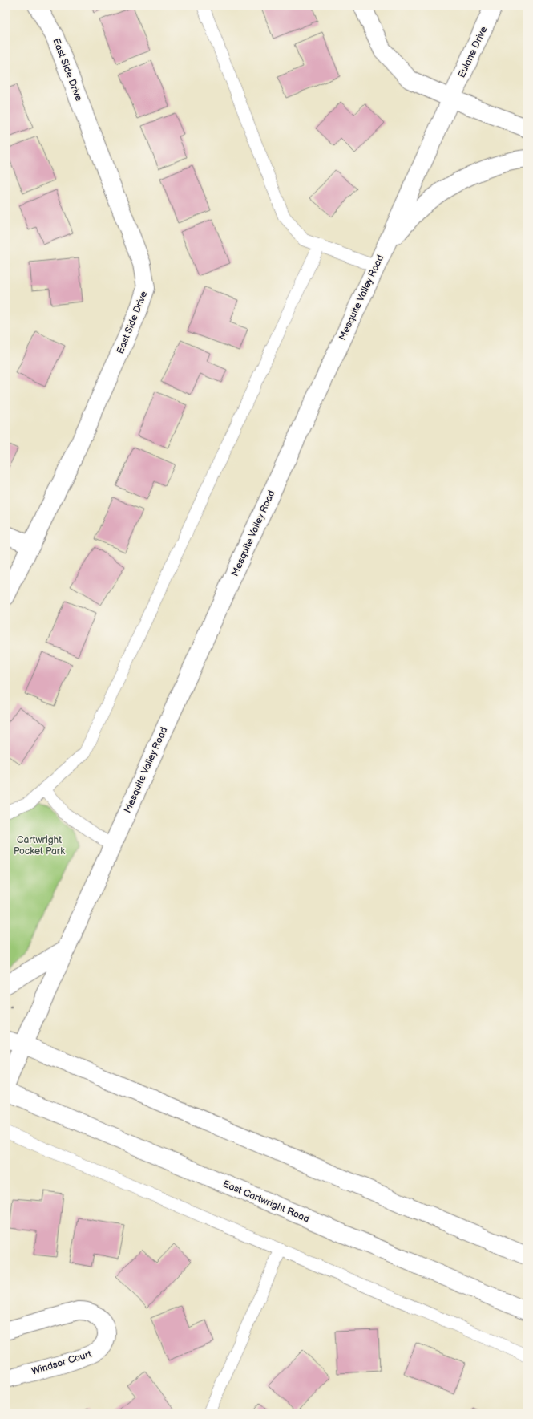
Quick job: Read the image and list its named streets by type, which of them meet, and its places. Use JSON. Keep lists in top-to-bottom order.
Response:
{
  "streets": {
    "street": [
      "Eulane Drive",
      "East Side Drive",
      "Mesquite Valley Road",
      "East Cartwright Road",
      "Windsor Court"
    ]
  },
  "crossings": [
    ["Eulane Drive", "Mesquite Valley Road"]
  ],
  "parks": ["Cartwright Pocket Park"]
}
